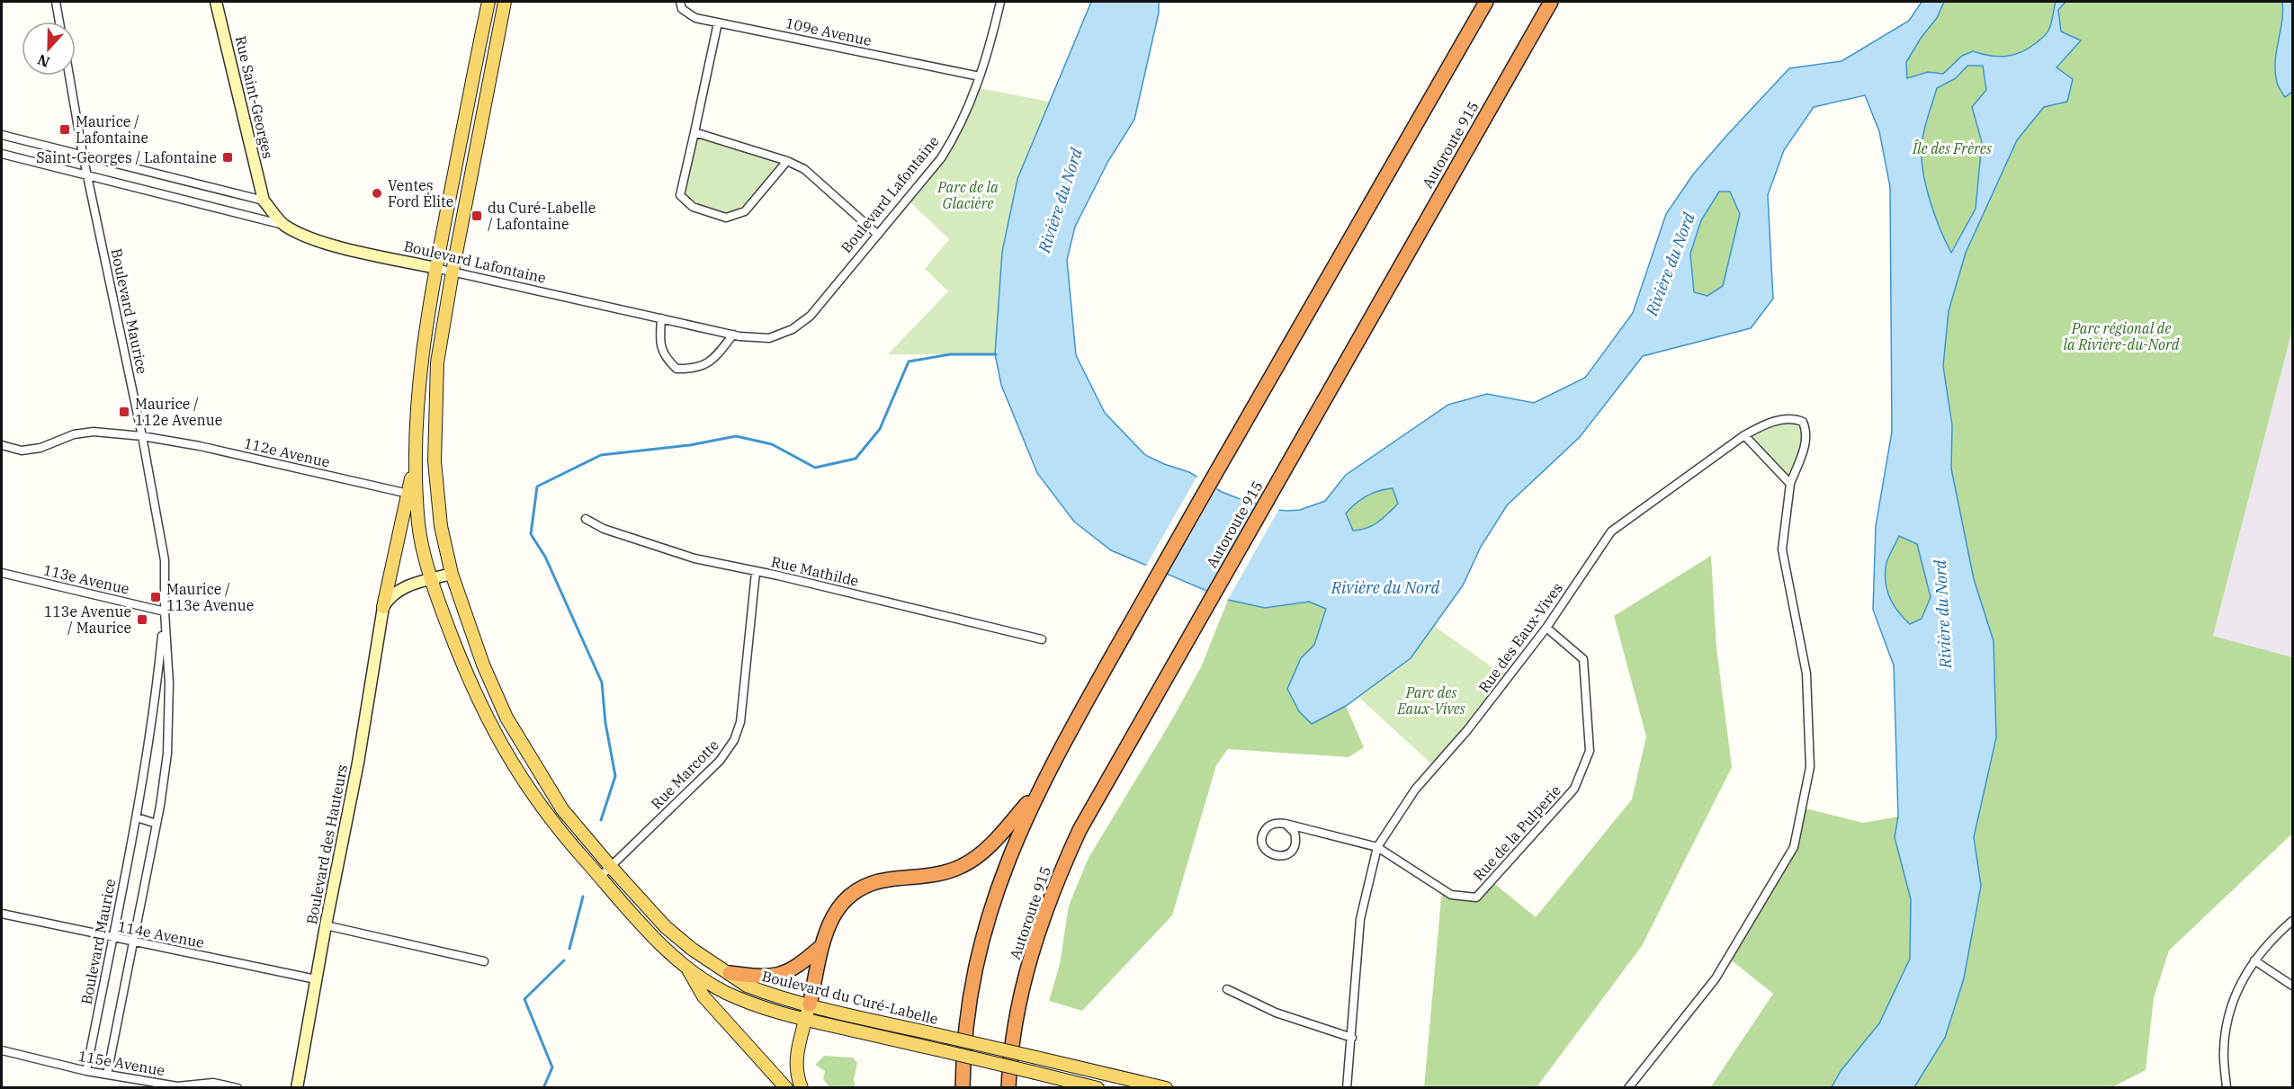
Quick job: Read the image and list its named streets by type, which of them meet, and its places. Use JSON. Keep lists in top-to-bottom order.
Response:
{
  "streets": {
    "highway": ["Autoroute 915"],
    "main road": [
      "Rue Saint-Georges",
      "Boulevard Lafontaine",
      "Boulevard des Hauteurs",
      "Boulevard du Curé-Labelle"
    ],
    "street": [
      "109e Avenue",
      "Boulevard Maurice",
      "112e Avenue",
      "Rue Mathilde",
      "113e Avenue",
      "Rue des Eaux-Vives",
      "Rue Marcotte",
      "Rue de la Pulperie",
      "114e Avenue",
      "115e Avenue"
    ]
  },
  "crossings": [
    ["109e Avenue", "Boulevard Lafontaine"],
    ["Rue Saint-Georges", "Boulevard Lafontaine"],
    ["Boulevard Lafontaine", "Boulevard Maurice"],
    ["Boulevard Lafontaine", "Boulevard du Curé-Labelle"],
    ["Boulevard Maurice", "112e Avenue"],
    ["Boulevard Maurice", "113e Avenue"],
    ["Boulevard Maurice", "114e Avenue"],
    ["Boulevard Maurice", "115e Avenue"],
    ["Rue Mathilde", "Rue Marcotte"],
    ["Rue des Eaux-Vives", "Rue de la Pulperie"],
    ["Rue Marcotte", "Boulevard du Curé-Labelle"],
    ["Boulevard des Hauteurs", "114e Avenue"]
  ],
  "water": ["Rivière du Nord"],
  "parks": [
    "Île des Frères",
    "Parc de la Glacière",
    "Parc régional de la Rivière-du-Nord",
    "Parc des Eaux-Vives"
  ],
  "places": {
    "transit": [
      "Maurice / Lafontaine",
      "Saint-Georges / Lafontaine",
      "du Curé-Labelle / Lafontaine",
      "Maurice / 112e Avenue",
      "Maurice / 113e Avenue",
      "113e Avenue / Maurice"
    ],
    "other": ["Ventes Ford Élite"]
  },
  "north": "bottom"
}
